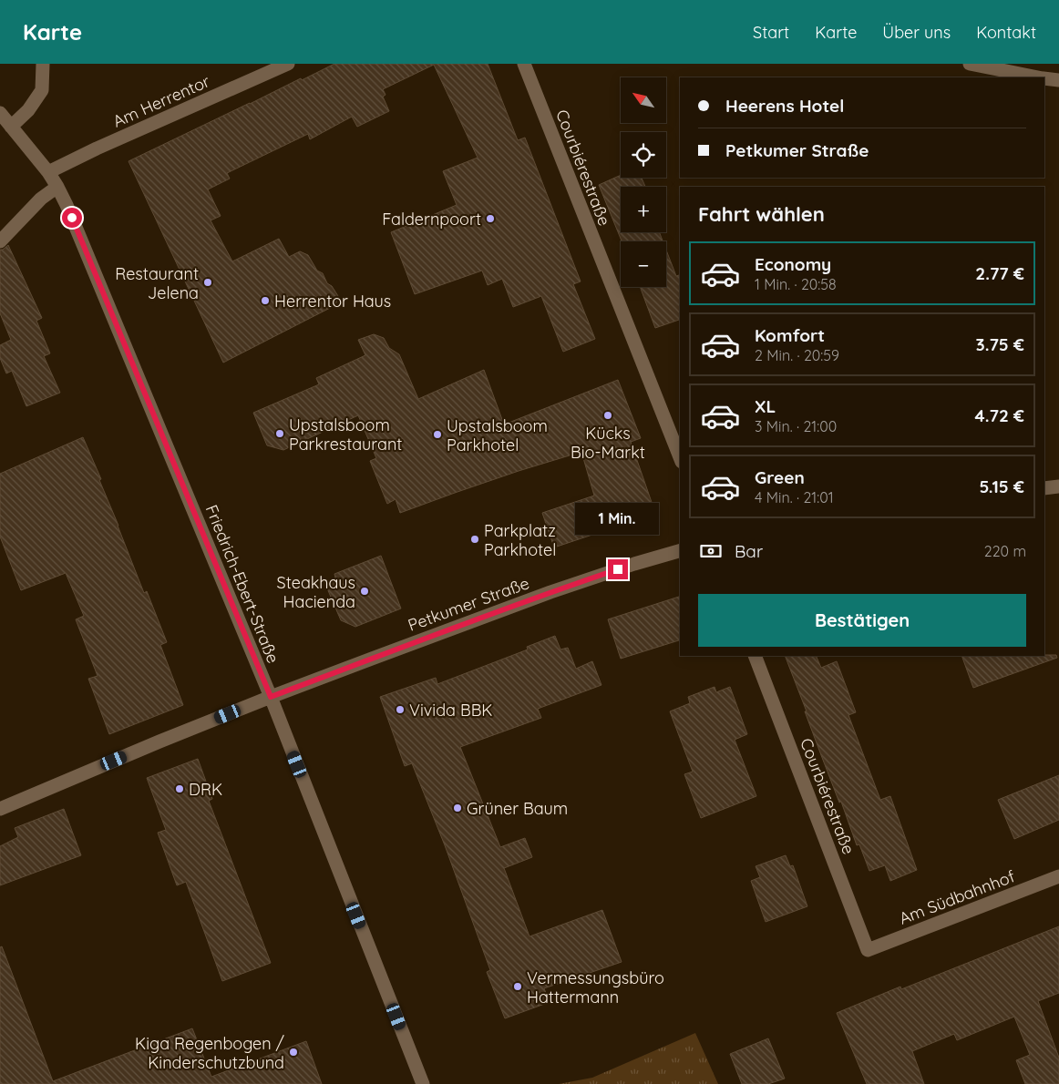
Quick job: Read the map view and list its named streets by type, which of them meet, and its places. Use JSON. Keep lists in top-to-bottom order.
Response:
{
  "streets": {
    "street": [
      "Am Herrentor",
      "Courbiérestraße",
      "Friedrich-Ebert-Straße",
      "Petkumer Straße",
      "Am Südbahnhof"
    ]
  },
  "crossings": [
    ["Am Herrentor", "Friedrich-Ebert-Straße"],
    ["Courbiérestraße", "Am Südbahnhof"],
    ["Friedrich-Ebert-Straße", "Petkumer Straße"]
  ],
  "places": [
    "Faldernpoort",
    "Restaurant Jelena",
    "Herrentor Haus",
    "Kücks Bio-Markt",
    "Upstalsboom Parkrestaurant",
    "Upstalsboom Parkhotel",
    "Parkplatz Parkhotel",
    "Steakhaus Hacienda",
    "Vivida BBK",
    "DRK",
    "Grüner Baum",
    "Vermessungsbüro Hattermann",
    "Kiga Regenbogen / Kinderschutzbund"
  ],
  "north": "top left",
  "page": {
    "header": "Karte",
    "nav": [
      "Start",
      "Karte",
      "Über uns",
      "Kontakt"
    ],
    "map_buttons": ["+", "−"],
    "banner": ["Heerens Hotel", "Petkumer Straße"],
    "heading": "Fahrt wählen",
    "list": [
      {
        "name": "Economy",
        "note": "1 Min. · 20:58",
        "value": "2.77 €"
      },
      {
        "name": "Komfort",
        "note": "2 Min. · 20:59",
        "value": "3.75 €"
      },
      {
        "name": "XL",
        "note": "3 Min. · 21:00",
        "value": "4.72 €"
      },
      {
        "name": "Green",
        "note": "4 Min. · 21:01",
        "value": "5.15 €"
      }
    ],
    "bubble": "1 Min.",
    "pay": ["Bar", "220 m"],
    "buttons": "Bestätigen"
  }
}
